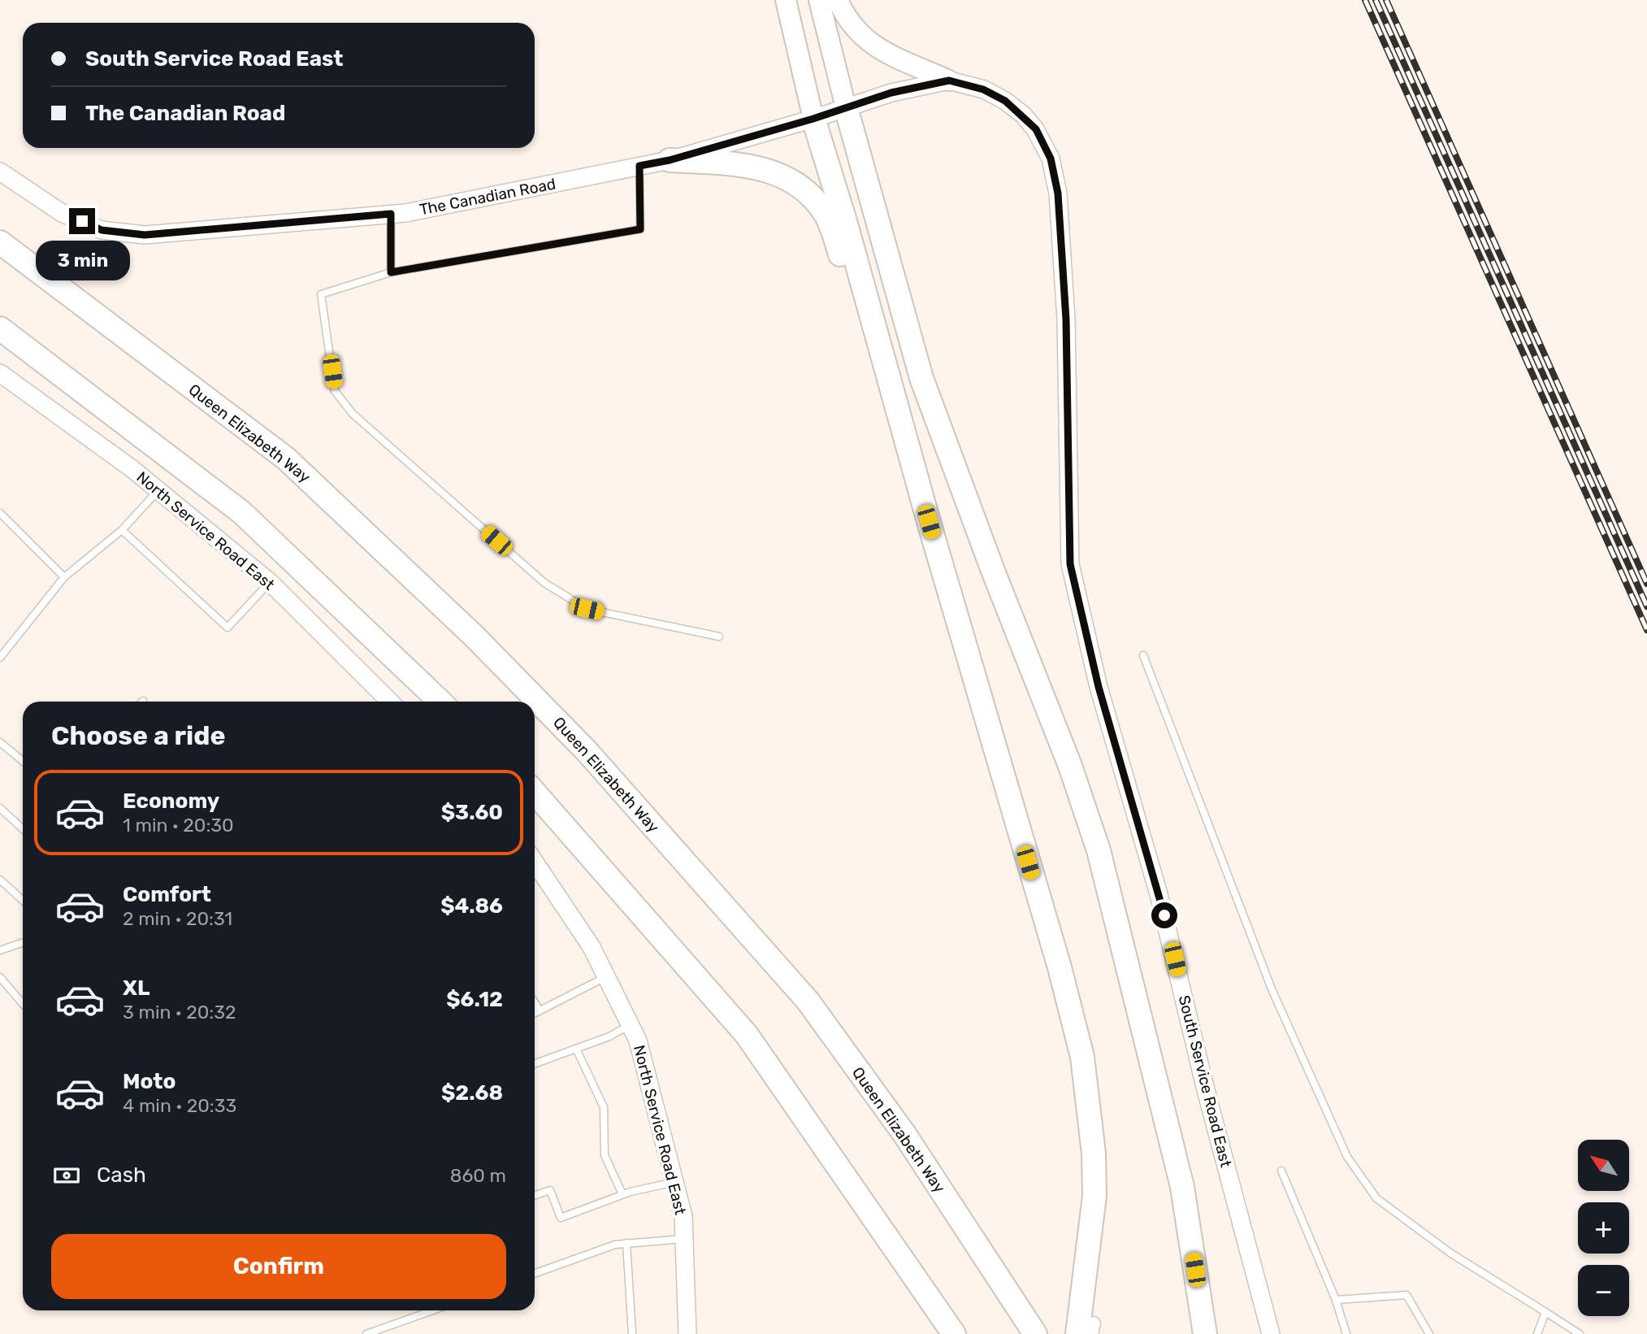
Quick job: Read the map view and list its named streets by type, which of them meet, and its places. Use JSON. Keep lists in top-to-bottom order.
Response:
{
  "streets": {
    "highway": ["Queen Elizabeth Way"],
    "street": ["The Canadian Road", "North Service Road East", "South Service Road East"]
  },
  "crossings": [
    ["The Canadian Road", "South Service Road East"]
  ],
  "north": "top left",
  "page": {
    "banner": ["South Service Road East", "The Canadian Road"],
    "bubble": "3 min",
    "heading": "Choose a ride",
    "list": [
      {
        "name": "Economy",
        "note": "1 min · 20:30",
        "value": "$3.60"
      },
      {
        "name": "Comfort",
        "note": "2 min · 20:31",
        "value": "$4.86"
      },
      {
        "name": "XL",
        "note": "3 min · 20:32",
        "value": "$6.12"
      },
      {
        "name": "Moto",
        "note": "4 min · 20:33",
        "value": "$2.68"
      }
    ],
    "map_buttons": ["+", "−"],
    "pay": ["Cash", "860 m"],
    "buttons": "Confirm"
  }
}
